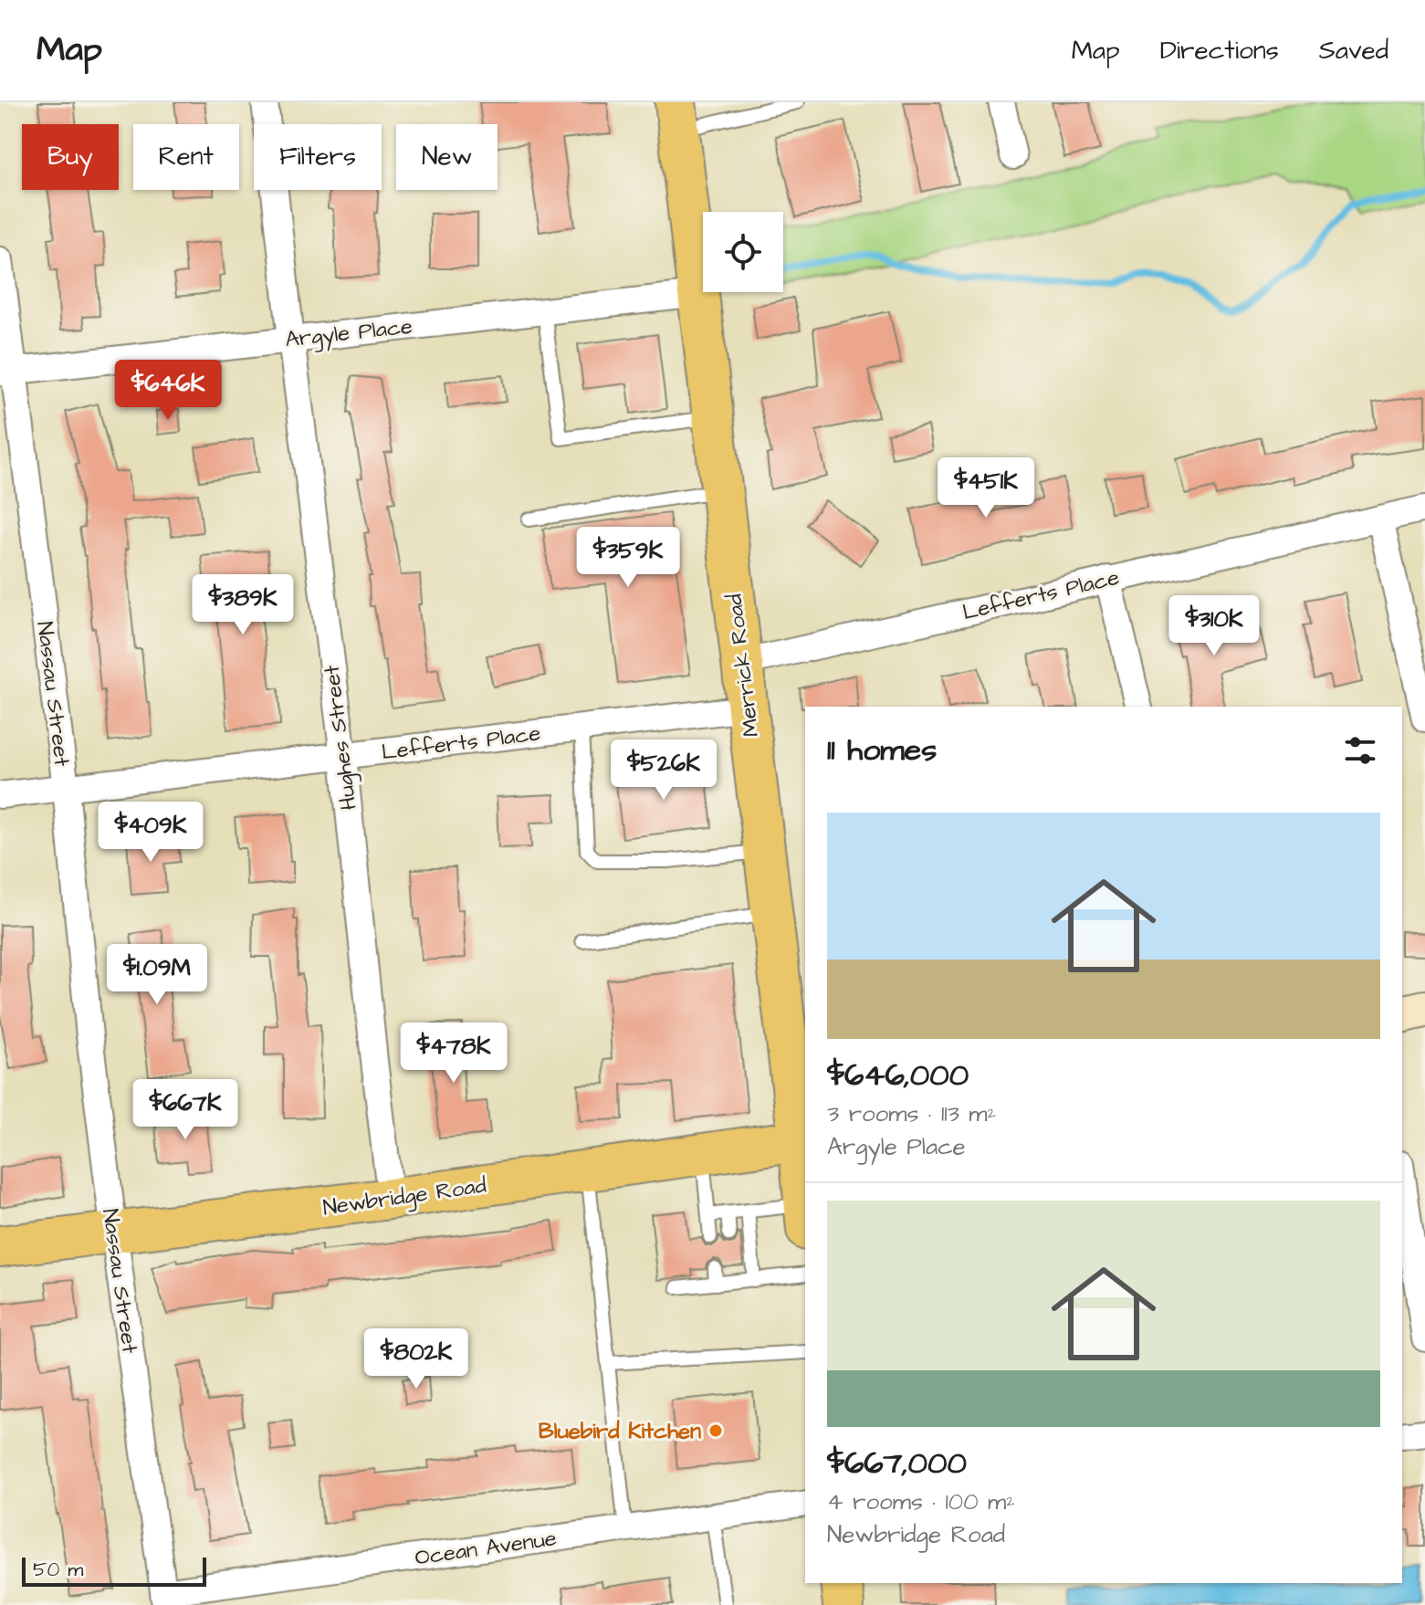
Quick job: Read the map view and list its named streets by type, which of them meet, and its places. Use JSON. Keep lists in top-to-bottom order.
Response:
{
  "streets": {
    "main road": ["Merrick Road", "Newbridge Road"],
    "street": [
      "Argyle Place",
      "Lefferts Place",
      "Nassau Street",
      "Hughes Street",
      "Ocean Avenue"
    ]
  },
  "crossings": [
    ["Argyle Place", "Merrick Road"],
    ["Argyle Place", "Nassau Street"],
    ["Argyle Place", "Hughes Street"],
    ["Lefferts Place", "Merrick Road"],
    ["Lefferts Place", "Nassau Street"],
    ["Lefferts Place", "Hughes Street"],
    ["Merrick Road", "Newbridge Road"],
    ["Nassau Street", "Newbridge Road"],
    ["Nassau Street", "Ocean Avenue"],
    ["Hughes Street", "Newbridge Road"]
  ],
  "places": ["Bluebird Kitchen"],
  "scale_bar": "50 m",
  "page": {
    "header": "Map",
    "nav": ["Map", "Directions", "Saved"],
    "chip": [
      "Buy",
      "Rent",
      "Filters",
      "New"
    ],
    "price": [
      "$646K",
      "$451K",
      "$359K",
      "$389K",
      "$310K",
      "$526K",
      "$409K",
      "$1.09M",
      "$478K",
      "$667K",
      "$802K"
    ],
    "heading": "11 homes",
    "list": [
      {
        "name": "$646,000",
        "note": "3 rooms · 113 m² · Argyle Place"
      },
      {
        "name": "$667,000",
        "note": "4 rooms · 100 m² · Newbridge Road"
      }
    ],
    "scale": "50 m"
  }
}
